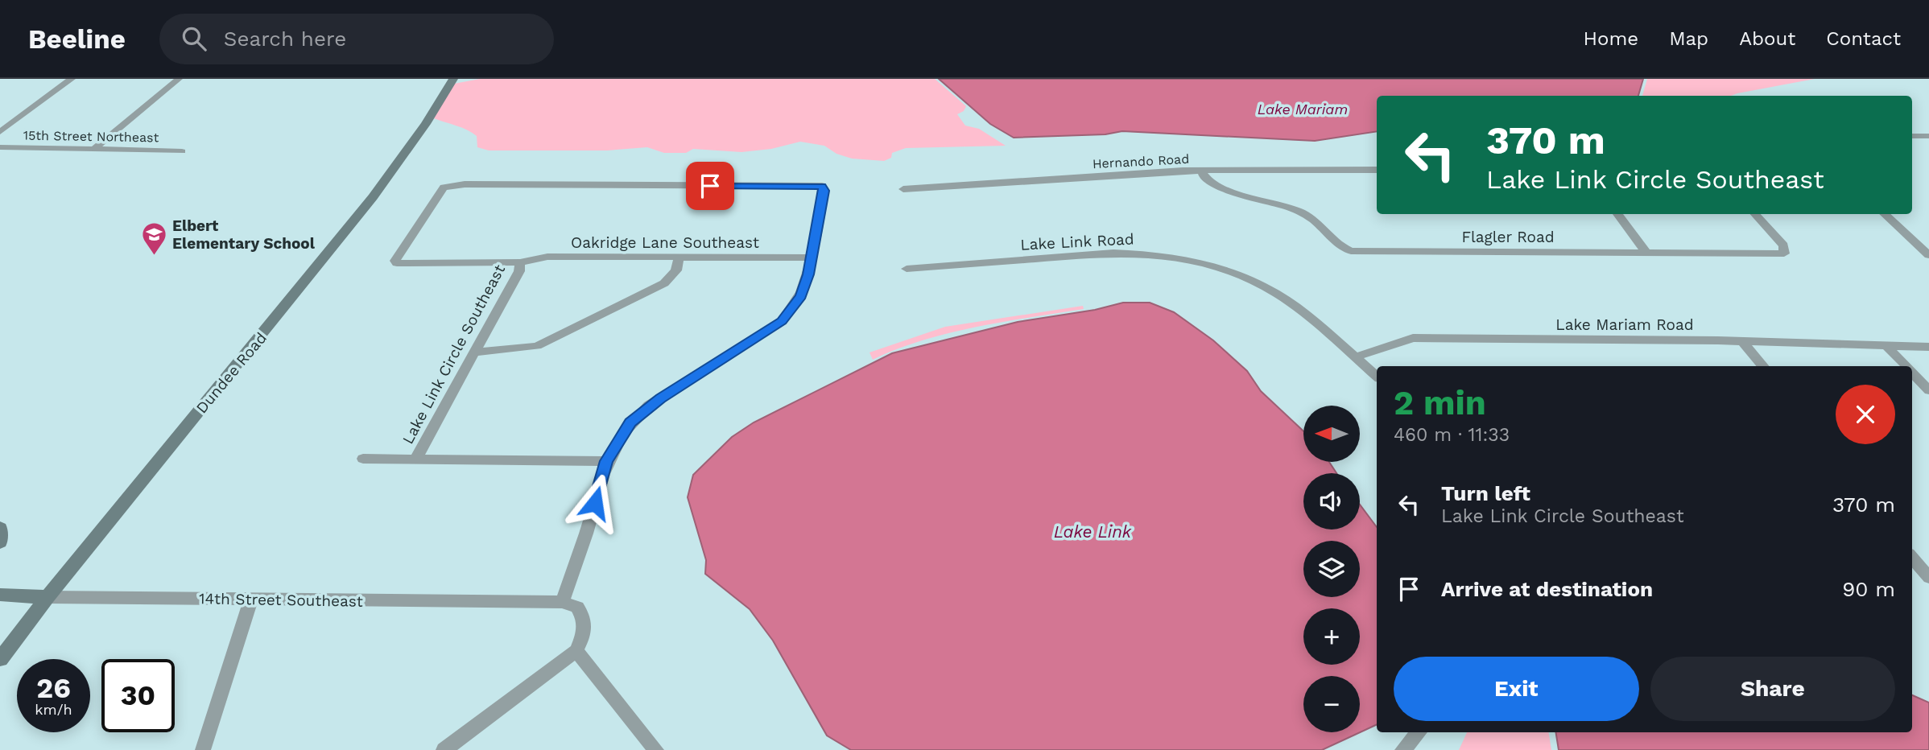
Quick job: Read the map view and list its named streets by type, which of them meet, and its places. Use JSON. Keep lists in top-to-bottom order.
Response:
{
  "streets": {
    "main road": ["Dundee Road", "14th Street Southeast"],
    "street": [
      "15th Street Northeast",
      "Hernando Road",
      "Flagler Road",
      "Lake Link Road",
      "Oakridge Lane Southeast",
      "Lake Mariam Road",
      "Lake Link Circle Southeast"
    ]
  },
  "crossings": [
    ["Hernando Road", "Flagler Road"],
    ["Lake Link Road", "Lake Mariam Road"],
    ["Oakridge Lane Southeast", "Lake Link Circle Southeast"],
    ["Dundee Road", "14th Street Southeast"]
  ],
  "water": ["Lake Mariam", "Lake Link"],
  "places": {
    "school or university": ["Elbert Elementary School"]
  },
  "north": "left",
  "page": {
    "header": "Beeline",
    "search": "Search here",
    "nav": [
      "Home",
      "Map",
      "About",
      "Contact"
    ],
    "turn": ["370 m", "Lake Link Circle Southeast"],
    "heading": ["2 min", "460 m · 11:33"],
    "map_buttons": ["+", "−"],
    "list": [
      {
        "name": "Turn left",
        "note": "Lake Link Circle Southeast",
        "value": "370 m"
      },
      {
        "name": "Arrive at destination",
        "value": "90 m"
      }
    ],
    "buttons": ["Exit", "Share"],
    "speed": "26 km/h",
    "limit": "30"
  }
}
